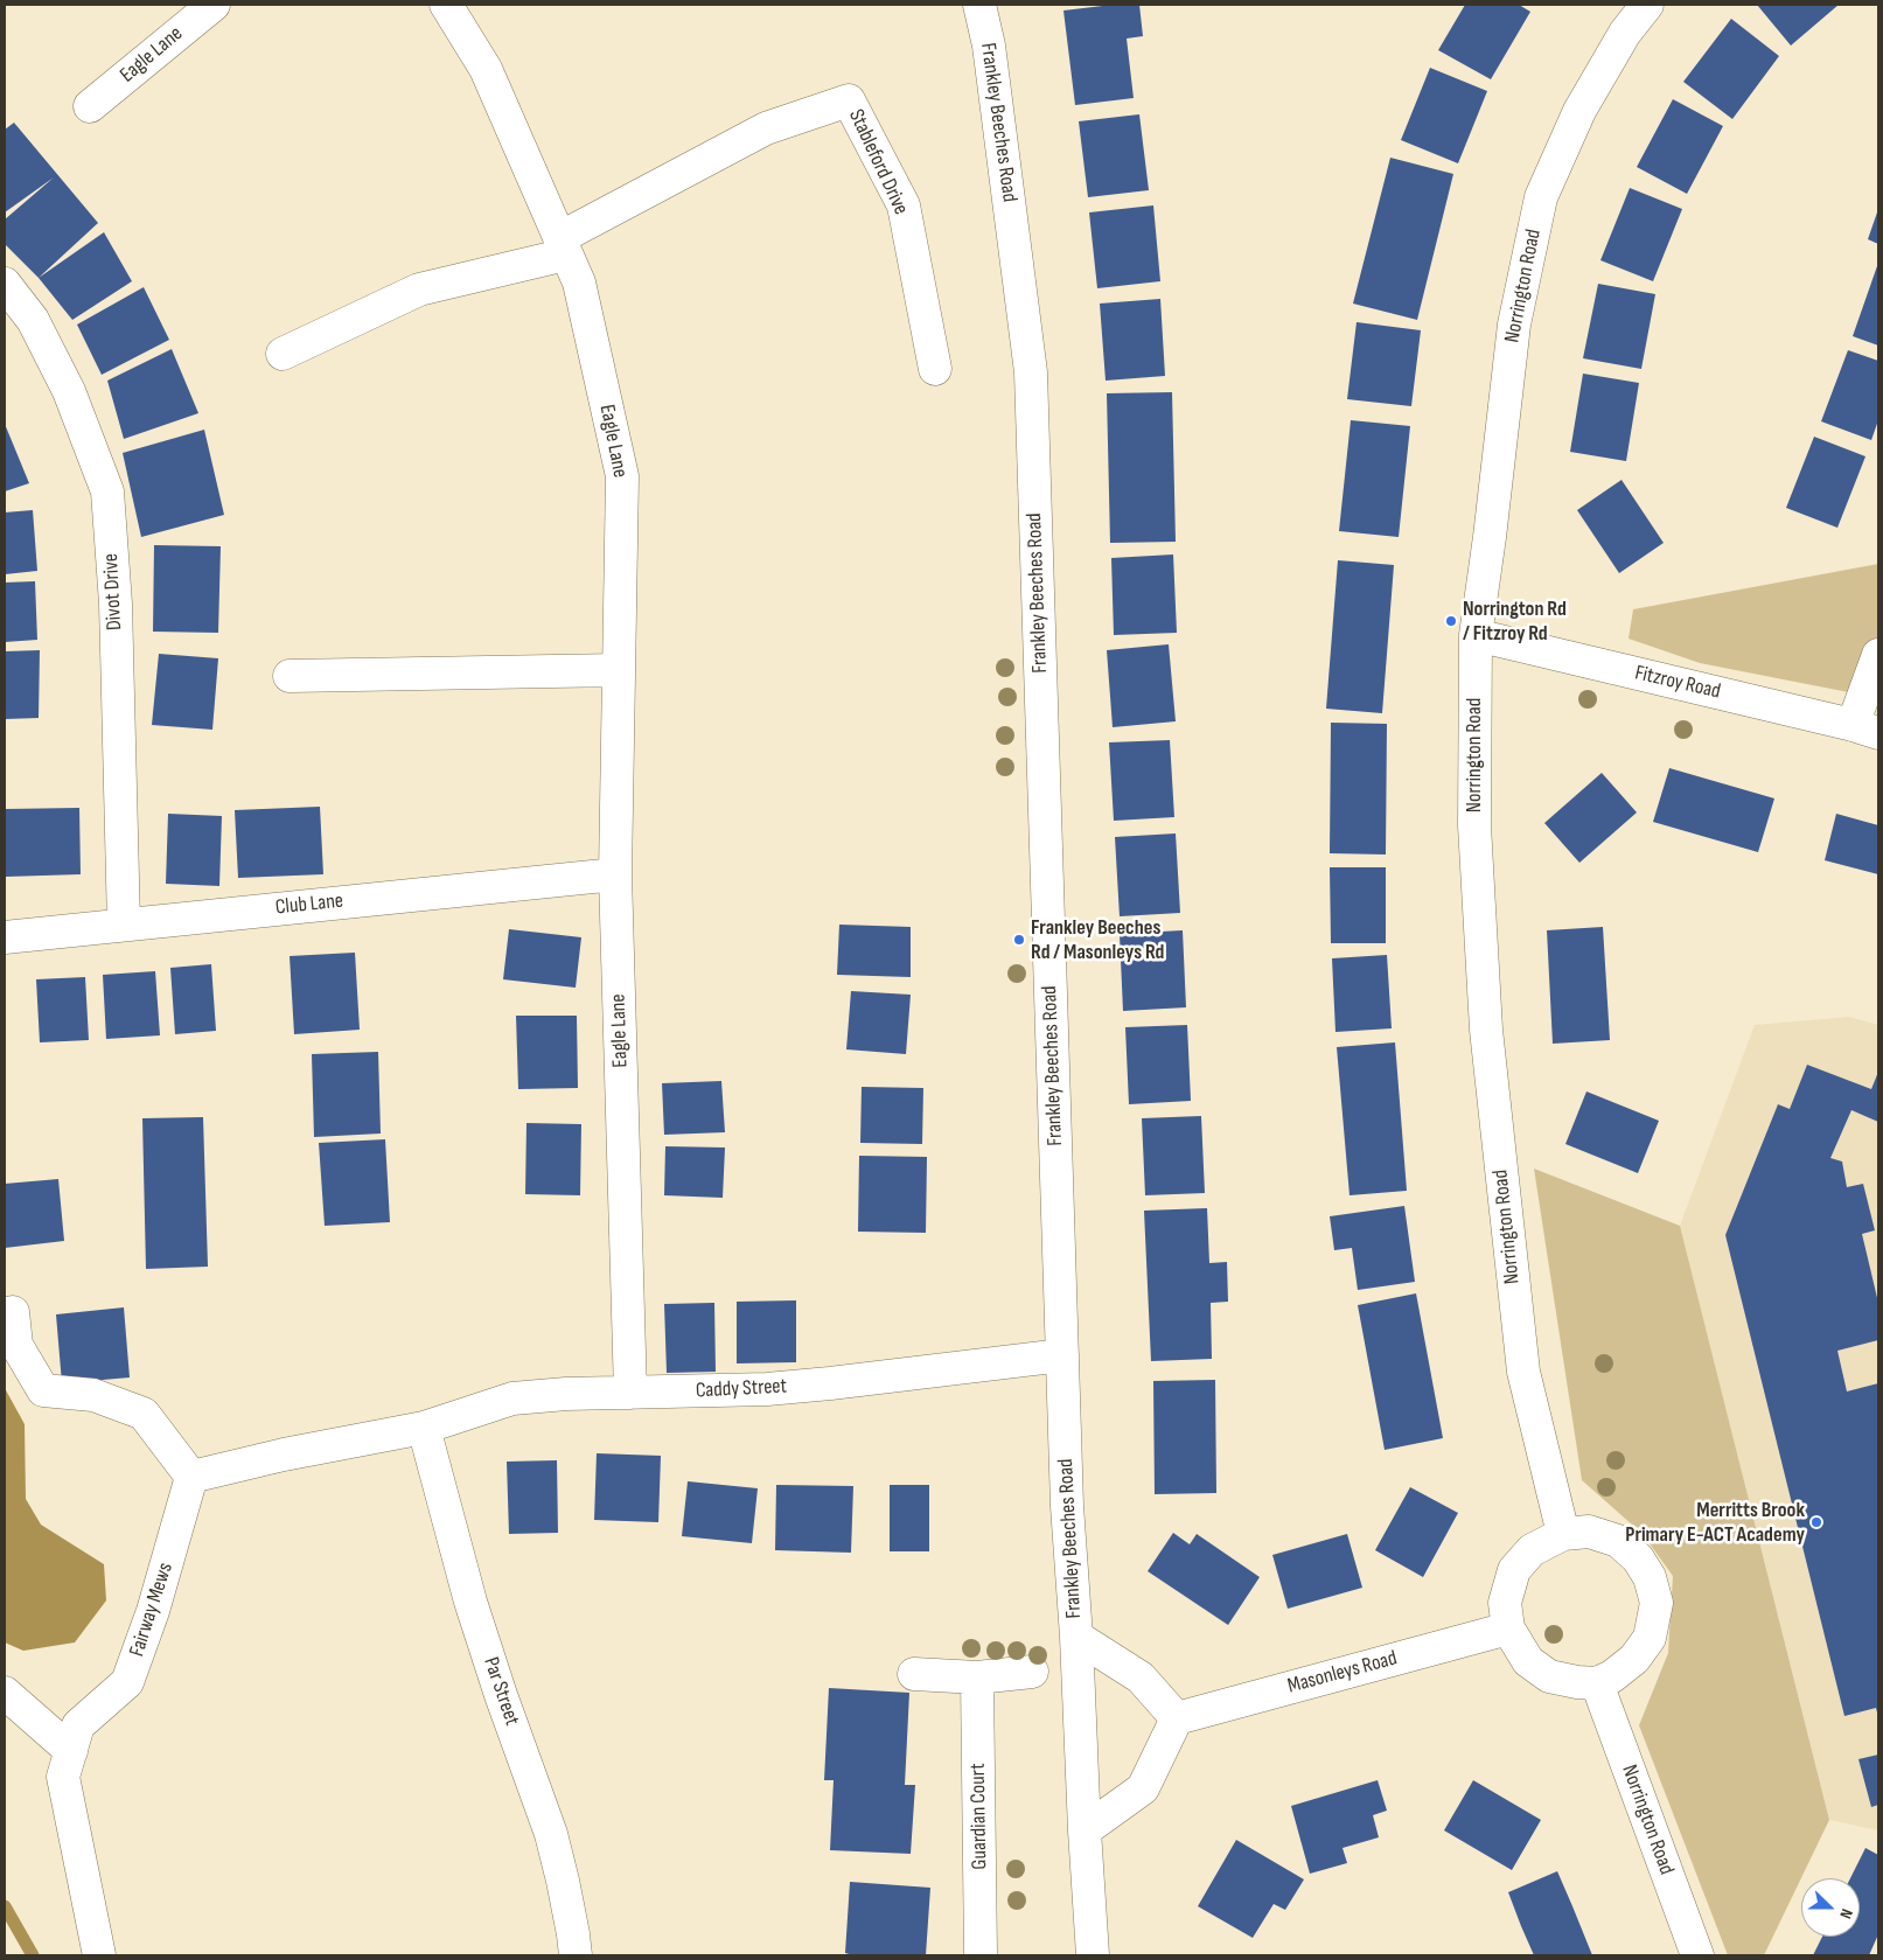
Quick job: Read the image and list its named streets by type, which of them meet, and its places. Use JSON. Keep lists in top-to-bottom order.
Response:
{
  "streets": {
    "street": [
      "Eagle Lane",
      "Frankley Beeches Road",
      "Stableford Drive",
      "Norrington Road",
      "Divot Drive",
      "Fitzroy Road",
      "Club Lane",
      "Caddy Street",
      "Fairway Mews",
      "Masonleys Road",
      "Par Street",
      "Guardian Court"
    ]
  },
  "crossings": [
    ["Eagle Lane", "Stableford Drive"],
    ["Eagle Lane", "Club Lane"],
    ["Eagle Lane", "Caddy Street"],
    ["Frankley Beeches Road", "Caddy Street"],
    ["Norrington Road", "Fitzroy Road"],
    ["Norrington Road", "Masonleys Road"],
    ["Divot Drive", "Club Lane"],
    ["Caddy Street", "Par Street"]
  ],
  "places": ["Norrington Rd / Fitzroy Rd", "Frankley Beeches Rd / Masonleys Rd", "Merritts Brook Primary E-ACT Academy"],
  "north": "right"
}
